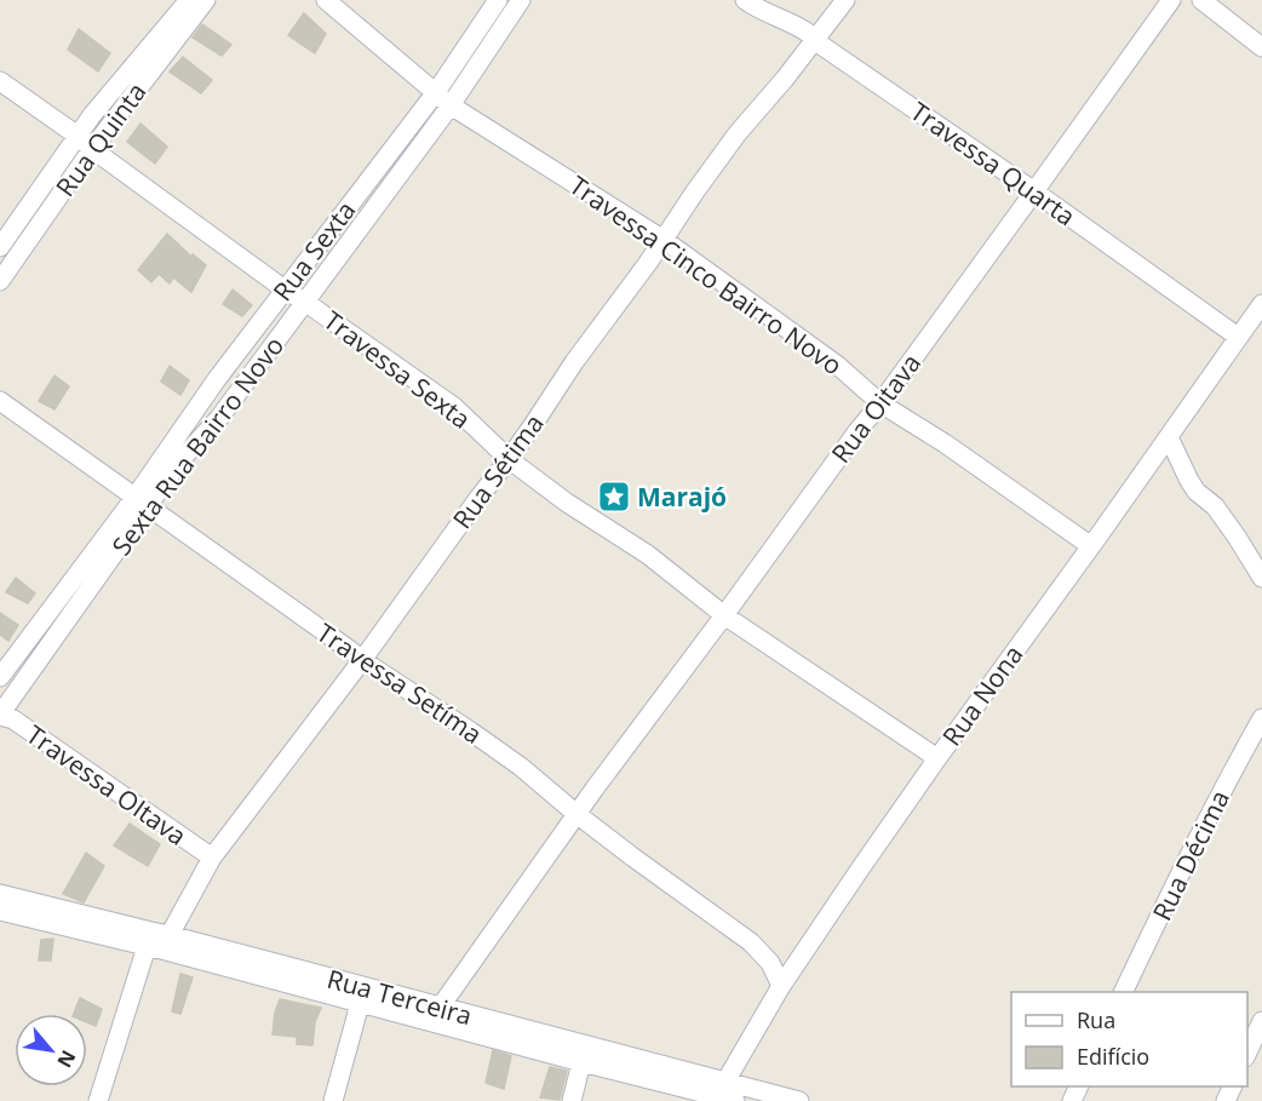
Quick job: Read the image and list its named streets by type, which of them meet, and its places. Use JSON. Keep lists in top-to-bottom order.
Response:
{
  "streets": {
    "street": [
      "Rua Quinta",
      "Travessa Quarta",
      "Rua Sexta",
      "Travessa Cinco Bairro Novo",
      "Travessa Sexta",
      "Rua Oitava",
      "Sexta Rua Bairro Novo",
      "Rua Sétima",
      "Travessa Setíma",
      "Rua Nona",
      "Travessa OItava",
      "Rua Décima",
      "Rua Terceira"
    ]
  },
  "crossings": [
    ["Rua Quinta", "Travessa Sexta"],
    ["Travessa Quarta", "Rua Oitava"],
    ["Travessa Quarta", "Rua Sétima"],
    ["Travessa Quarta", "Rua Nona"],
    ["Rua Sexta", "Travessa Cinco Bairro Novo"],
    ["Rua Sexta", "Travessa Sexta"],
    ["Rua Sexta", "Sexta Rua Bairro Novo"],
    ["Rua Sexta", "Travessa Setíma"],
    ["Travessa Cinco Bairro Novo", "Rua Oitava"],
    ["Travessa Cinco Bairro Novo", "Sexta Rua Bairro Novo"],
    ["Travessa Cinco Bairro Novo", "Rua Sétima"],
    ["Travessa Cinco Bairro Novo", "Rua Nona"],
    ["Travessa Sexta", "Rua Oitava"],
    ["Travessa Sexta", "Sexta Rua Bairro Novo"],
    ["Travessa Sexta", "Rua Sétima"],
    ["Travessa Sexta", "Rua Nona"],
    ["Rua Oitava", "Travessa Setíma"],
    ["Rua Oitava", "Rua Terceira"],
    ["Sexta Rua Bairro Novo", "Travessa Setíma"],
    ["Sexta Rua Bairro Novo", "Travessa OItava"],
    ["Rua Sétima", "Travessa Setíma"],
    ["Rua Sétima", "Travessa OItava"],
    ["Rua Sétima", "Rua Terceira"],
    ["Travessa Setíma", "Rua Nona"],
    ["Rua Nona", "Rua Terceira"]
  ],
  "places": {
    "place": ["Marajó"]
  },
  "legend": ["Rua", "Edifício"],
  "north": "bottom right"
}
